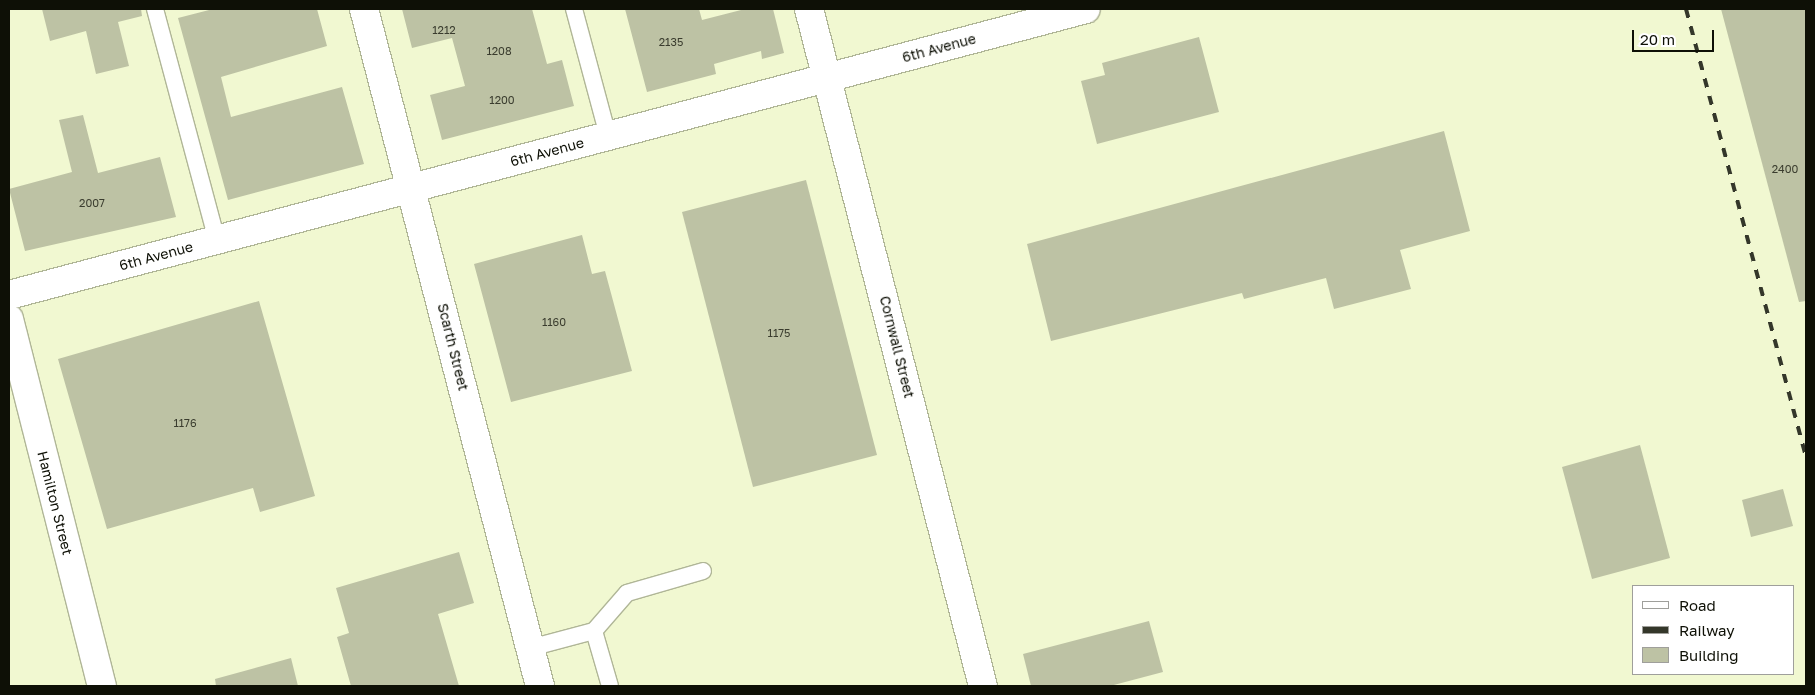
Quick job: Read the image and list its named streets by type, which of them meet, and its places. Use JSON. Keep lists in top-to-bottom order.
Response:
{
  "streets": {
    "street": [
      "6th Avenue",
      "Scarth Street",
      "Cornwall Street",
      "Hamilton Street"
    ]
  },
  "crossings": [
    ["6th Avenue", "Scarth Street"],
    ["6th Avenue", "Cornwall Street"]
  ],
  "house_numbers": [
    "1212",
    "2135",
    "1208",
    "1200",
    "2400",
    "2007",
    "1160",
    "1175",
    "1176"
  ],
  "legend": ["Road", "Railway", "Building"],
  "scale_bar": "20 m"
}
